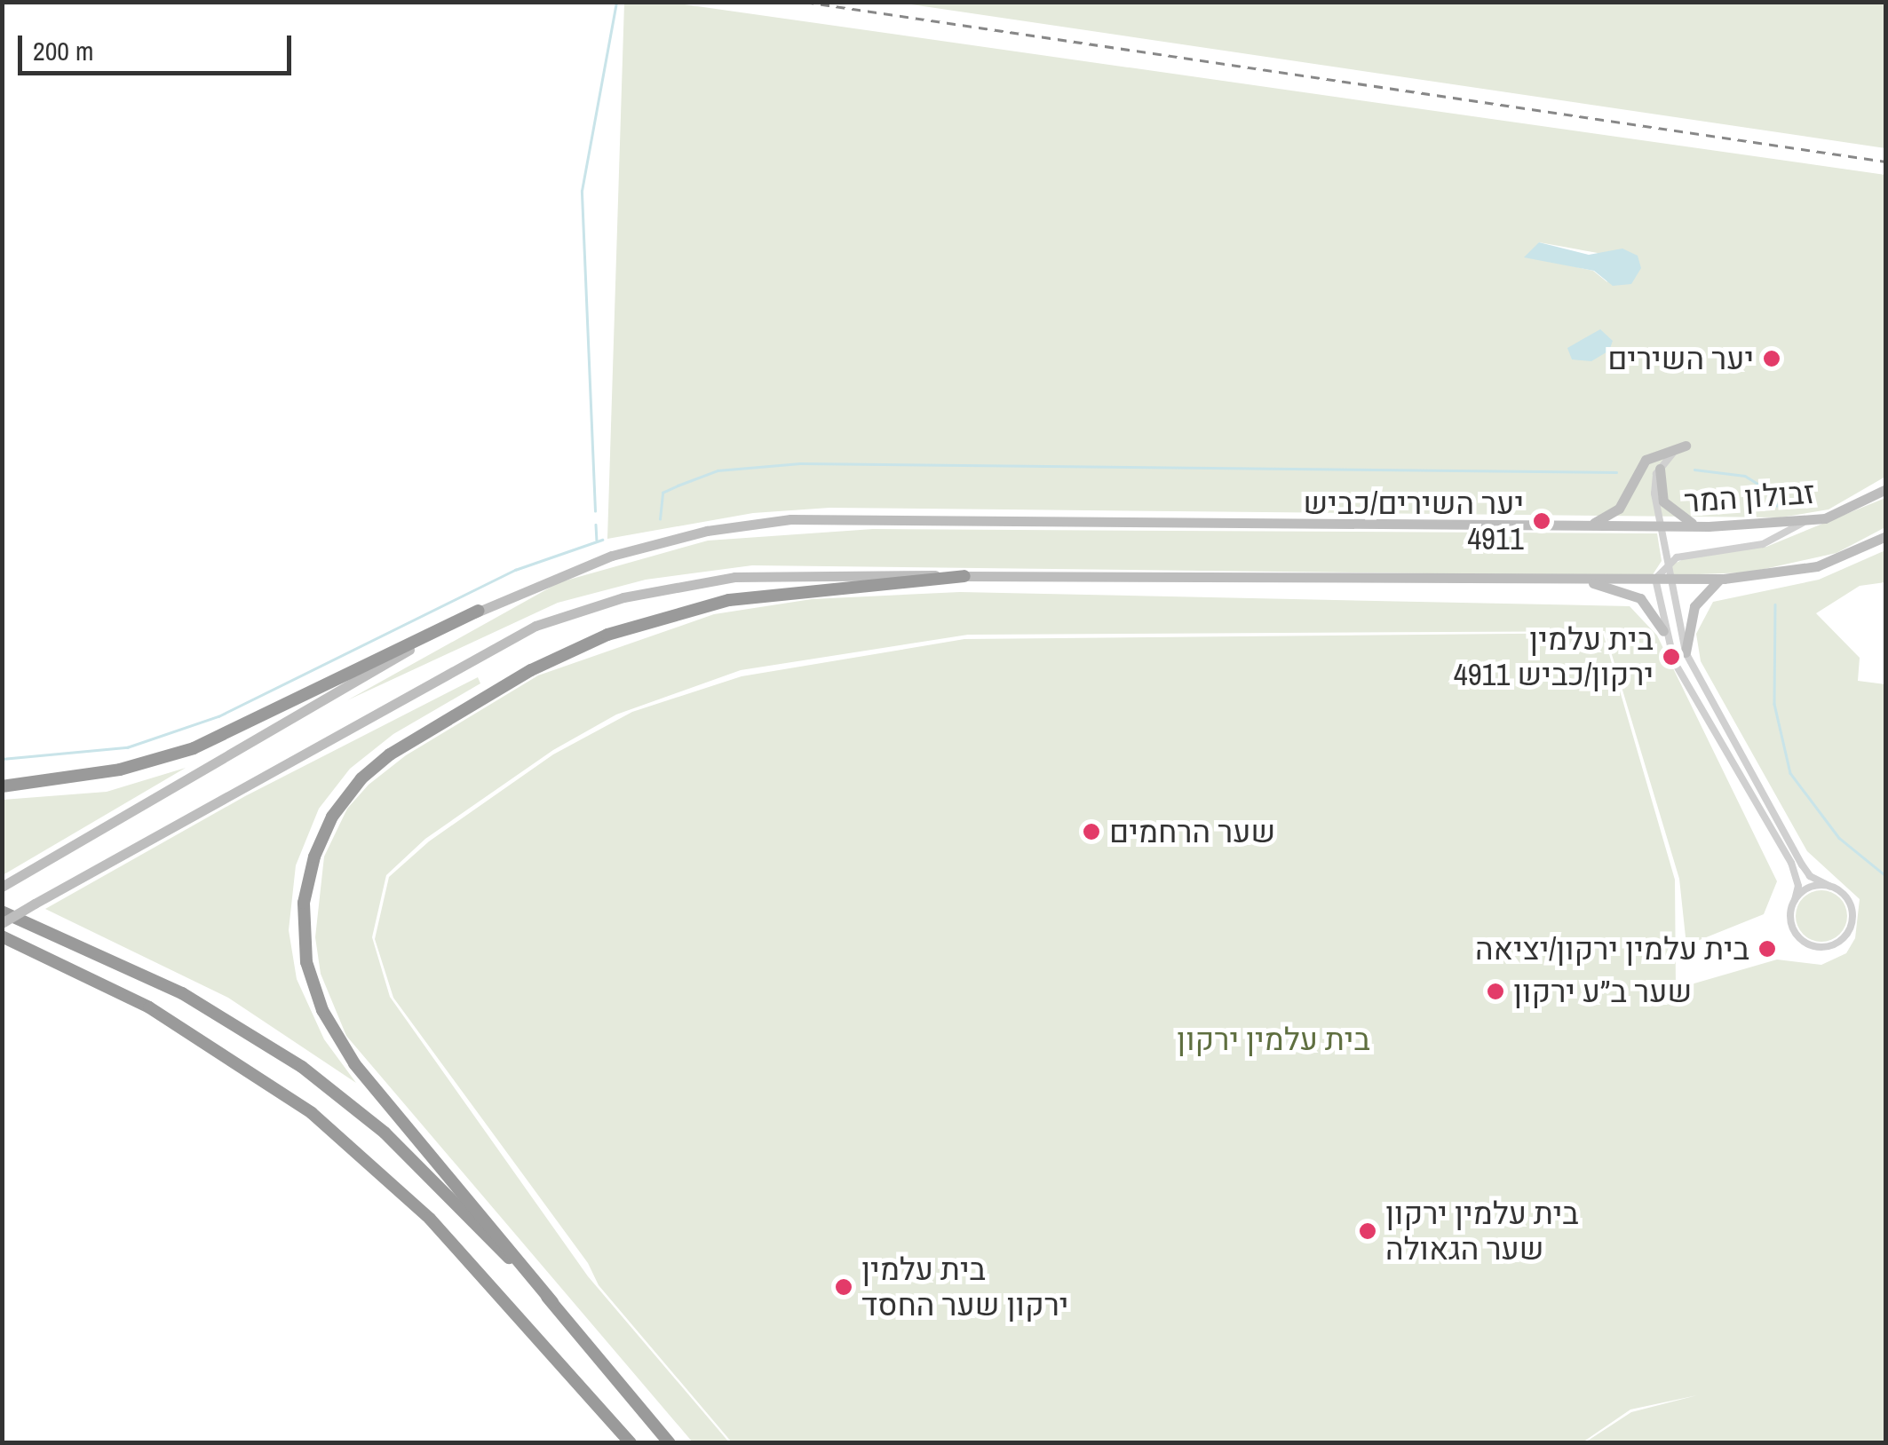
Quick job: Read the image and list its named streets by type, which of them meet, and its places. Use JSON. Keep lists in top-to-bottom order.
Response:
{
  "streets": {
    "main road": ["זבולון המר"]
  },
  "parks": ["בית עלמין ירקון"],
  "places": [
    "יער השירים",
    "יער השירים/כביש 4911",
    "בית עלמין ירקון/כביש 4911",
    "שער הרחמים",
    "בית עלמין ירקון/יציאה",
    "שער ב״ע ירקון",
    "בית עלמין ירקון שער הגאולה",
    "בית עלמין ירקון שער החסד"
  ],
  "scale_bar": "200 m"
}
